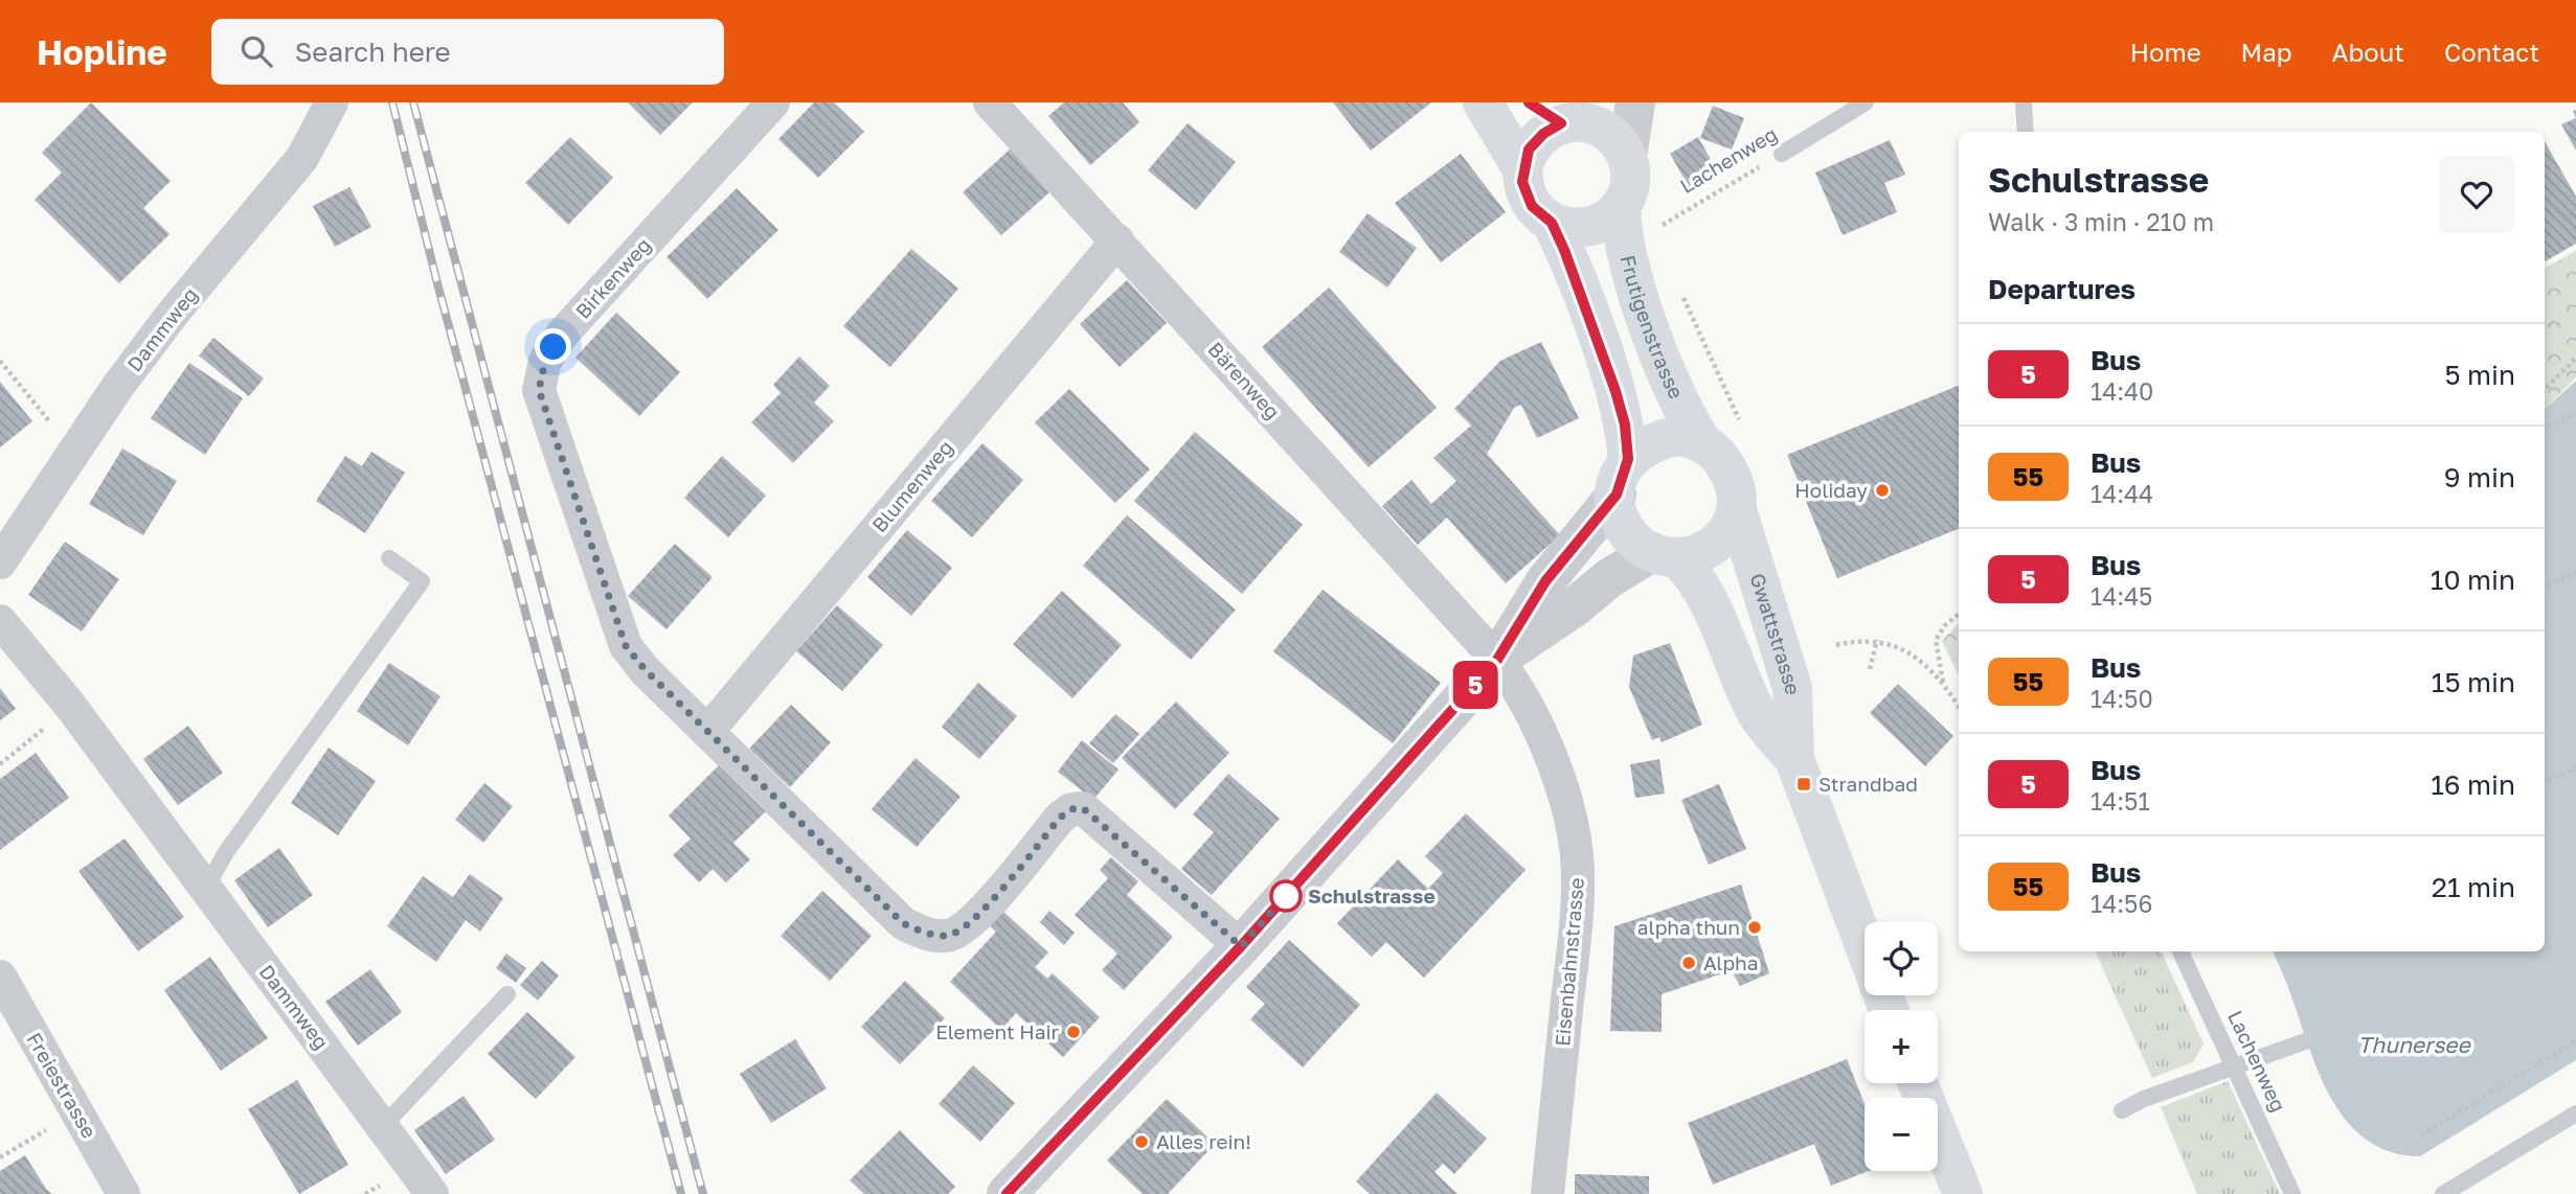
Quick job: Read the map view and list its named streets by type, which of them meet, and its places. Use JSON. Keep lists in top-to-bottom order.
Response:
{
  "streets": {
    "main road": ["Frutigenstrasse", "Gwattstrasse"],
    "street": [
      "Birkenweg",
      "Dammweg",
      "Bärenweg",
      "Blumenweg",
      "Eisenbahnstrasse",
      "Freiestrasse"
    ],
    "lane": ["Lachenweg"]
  },
  "crossings": [
    ["Birkenweg", "Blumenweg"],
    ["Frutigenstrasse", "Gwattstrasse"],
    ["Bärenweg", "Blumenweg"],
    ["Bärenweg", "Eisenbahnstrasse"]
  ],
  "water": ["Thunersee"],
  "places": {
    "other": [
      "Holiday",
      "Schulstrasse",
      "alpha thun",
      "Alpha",
      "Element Hair",
      "Alles rein!"
    ],
    "transit": ["Strandbad"]
  },
  "lines": ["bus line 5"],
  "page": {
    "header": "Hopline",
    "search": "Search here",
    "nav": [
      "Home",
      "Map",
      "About",
      "Contact"
    ],
    "on_map": "5",
    "heading": [
      ["Schulstrasse", "Walk · 3 min · 210 m"],
      "Departures"
    ],
    "list": [
      {
        "mark": "5",
        "name": "Bus",
        "note": "14:40",
        "value": "5 min"
      },
      {
        "mark": "55",
        "name": "Bus",
        "note": "14:44",
        "value": "9 min"
      },
      {
        "mark": "5",
        "name": "Bus",
        "note": "14:45",
        "value": "10 min"
      },
      {
        "mark": "55",
        "name": "Bus",
        "note": "14:50",
        "value": "15 min"
      },
      {
        "mark": "5",
        "name": "Bus",
        "note": "14:51",
        "value": "16 min"
      },
      {
        "mark": "55",
        "name": "Bus",
        "note": "14:56",
        "value": "21 min"
      }
    ],
    "map_buttons": ["+", "−"]
  }
}
